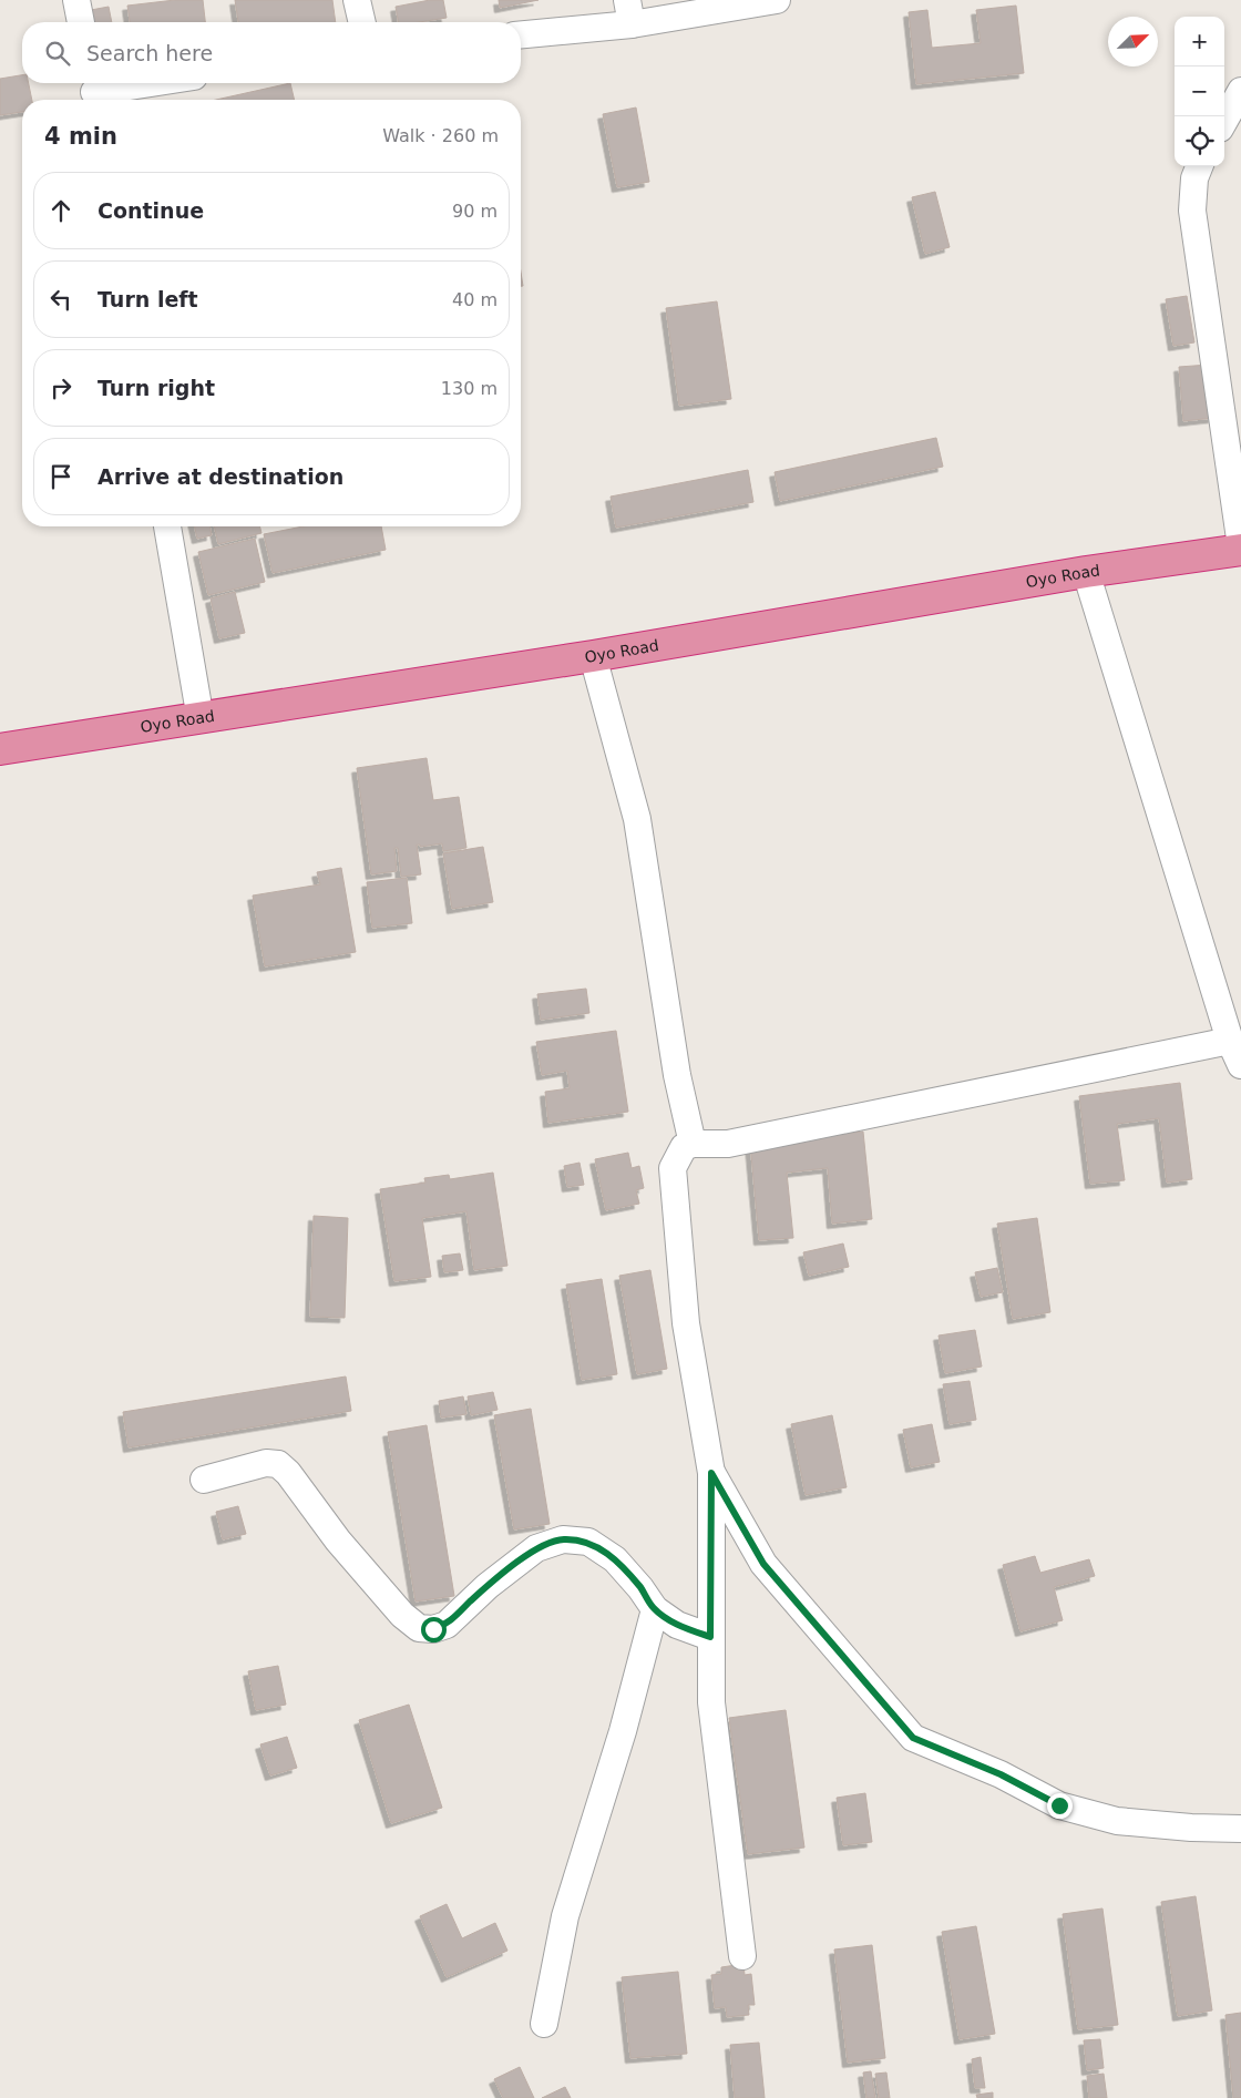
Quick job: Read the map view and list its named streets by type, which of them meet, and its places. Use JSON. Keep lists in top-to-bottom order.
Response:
{
  "streets": {
    "highway": ["Oyo Road"]
  },
  "north": "top right",
  "page": {
    "map_buttons": ["+", "−"],
    "search": "Search here",
    "heading": ["4 min", "Walk · 260 m"],
    "list": [
      ["Continue", "90 m"],
      ["Turn left", "40 m"],
      ["Turn right", "130 m"],
      "Arrive at destination"
    ]
  }
}
